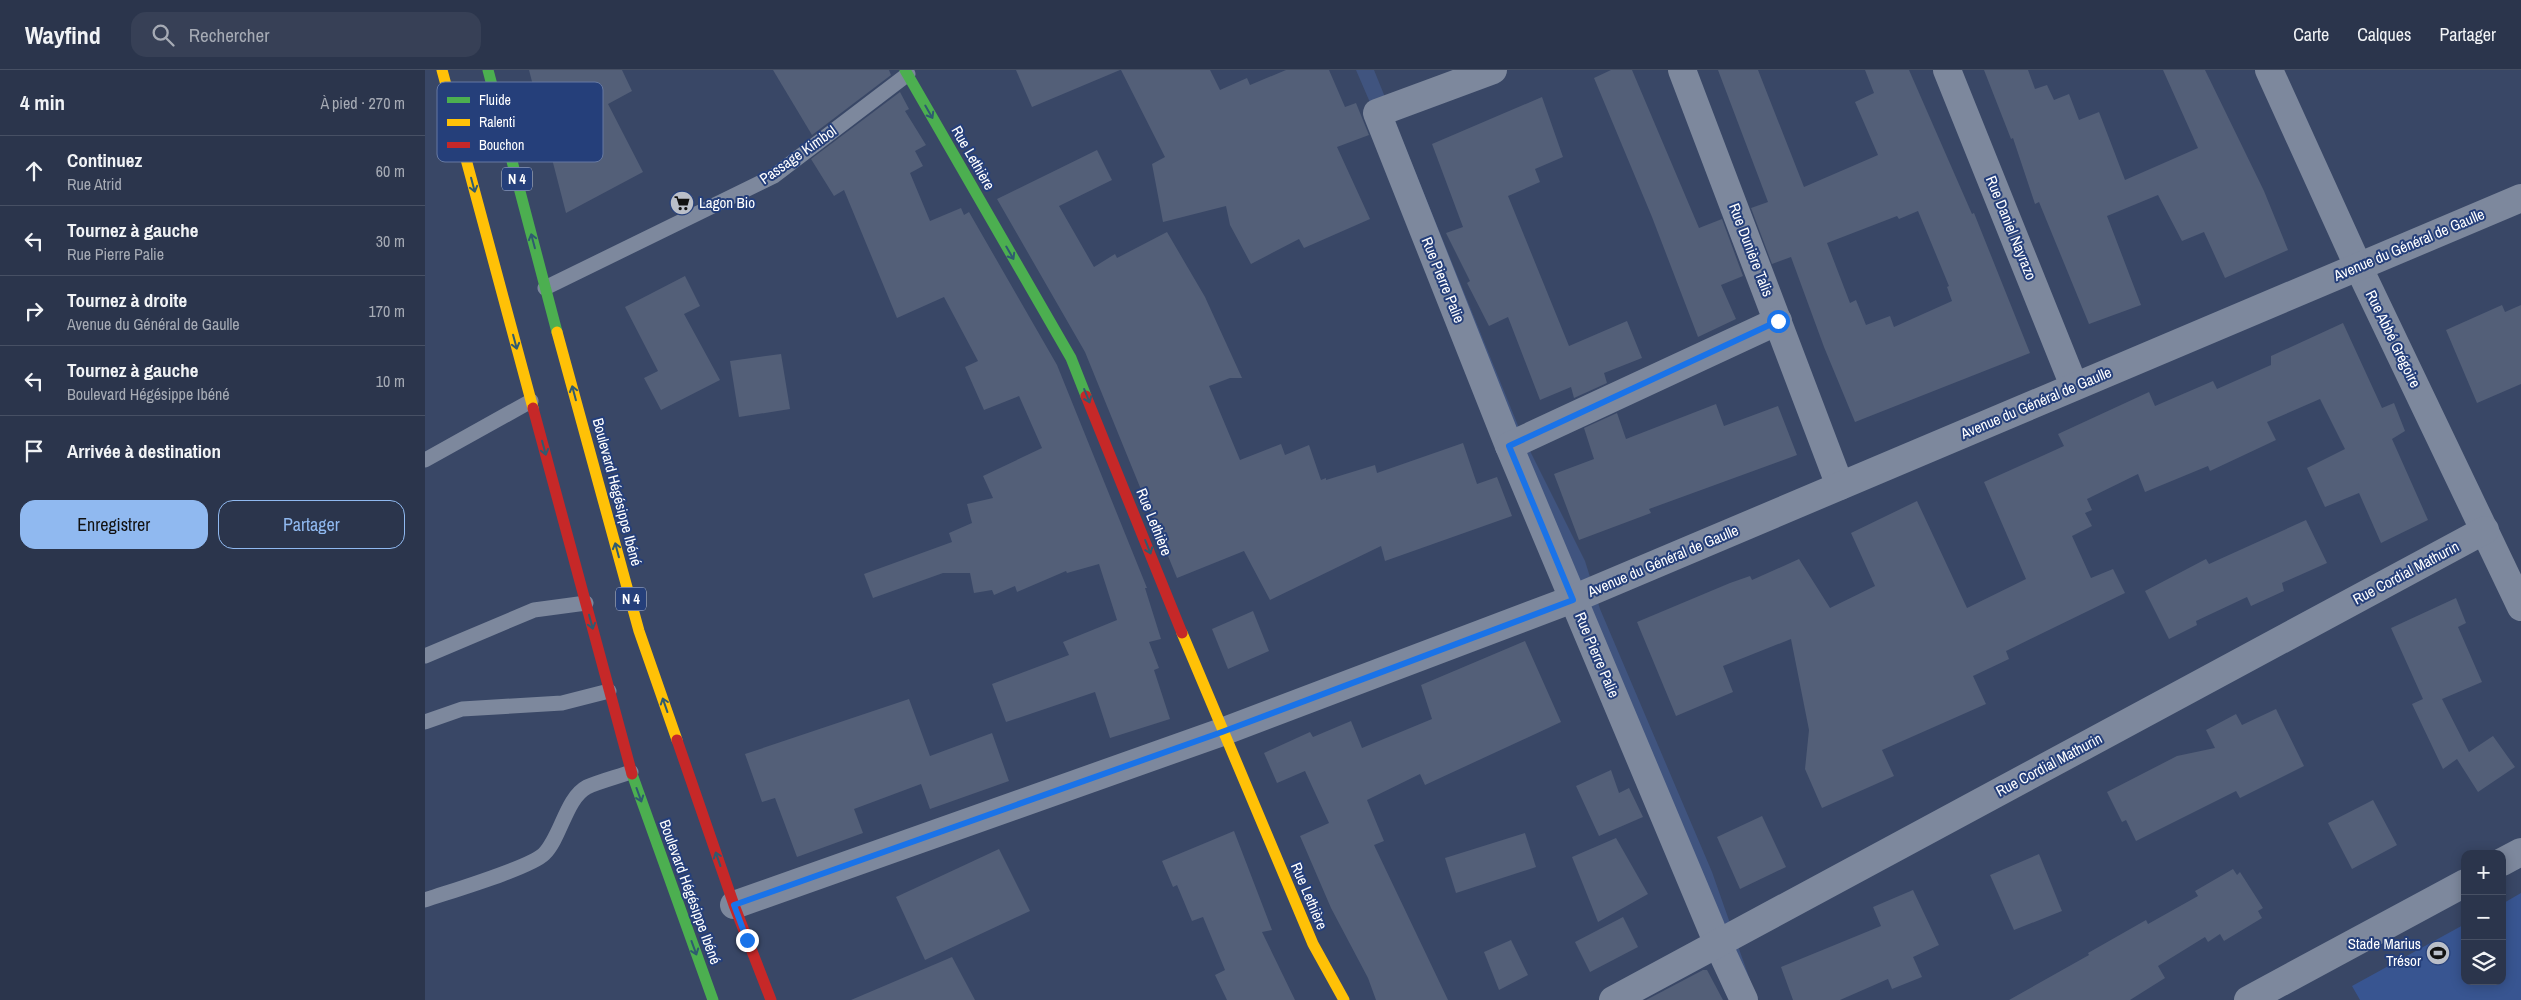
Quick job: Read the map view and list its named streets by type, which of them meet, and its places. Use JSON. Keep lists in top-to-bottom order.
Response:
{
  "streets": {
    "main road": ["Rue Lethière", "N 4", "Boulevard Hégésippe Ibéné"],
    "street": [
      "Rue Daniel Nayrazo",
      "Avenue du Général de Gaulle",
      "Rue Dunière Talis",
      "Rue Pierre Palie",
      "Rue Abbé Grégoire",
      "Rue Cordial Mathurin"
    ],
    "lane": ["Passage Kimbol"]
  },
  "crossings": [
    ["Passage Kimbol", "Rue Lethière"],
    ["Passage Kimbol", "Boulevard Hégésippe Ibéné"],
    ["Rue Lethière", "Avenue du Général de Gaulle"],
    ["Rue Daniel Nayrazo", "Avenue du Général de Gaulle"],
    ["Avenue du Général de Gaulle", "Rue Dunière Talis"],
    ["Avenue du Général de Gaulle", "Rue Pierre Palie"],
    ["Avenue du Général de Gaulle", "Rue Abbé Grégoire"],
    ["Avenue du Général de Gaulle", "Boulevard Hégésippe Ibéné"],
    ["Rue Pierre Palie", "Rue Cordial Mathurin"],
    ["Rue Abbé Grégoire", "Rue Cordial Mathurin"]
  ],
  "one_way": ["Rue Lethière"],
  "places": {
    "supermarket": ["Lagon Bio"],
    "sports": ["Stade Marius Trésor"]
  },
  "legend": ["Fluide", "Ralenti", "Bouchon"],
  "page": {
    "header": "Wayfind",
    "search": "Rechercher",
    "nav": ["Carte", "Calques", "Partager"],
    "heading": ["4 min", "À pied · 270 m"],
    "list": [
      ["Continuez", "Rue Atrid", "60 m"],
      ["Tournez à gauche", "Rue Pierre Palie", "30 m"],
      ["Tournez à droite", "Avenue du Général de Gaulle", "170 m"],
      ["Tournez à gauche", "Boulevard Hégésippe Ibéné", "10 m"],
      "Arrivée à destination"
    ],
    "buttons": ["Enregistrer", "Partager"],
    "map_buttons": ["+", "−"]
  }
}
